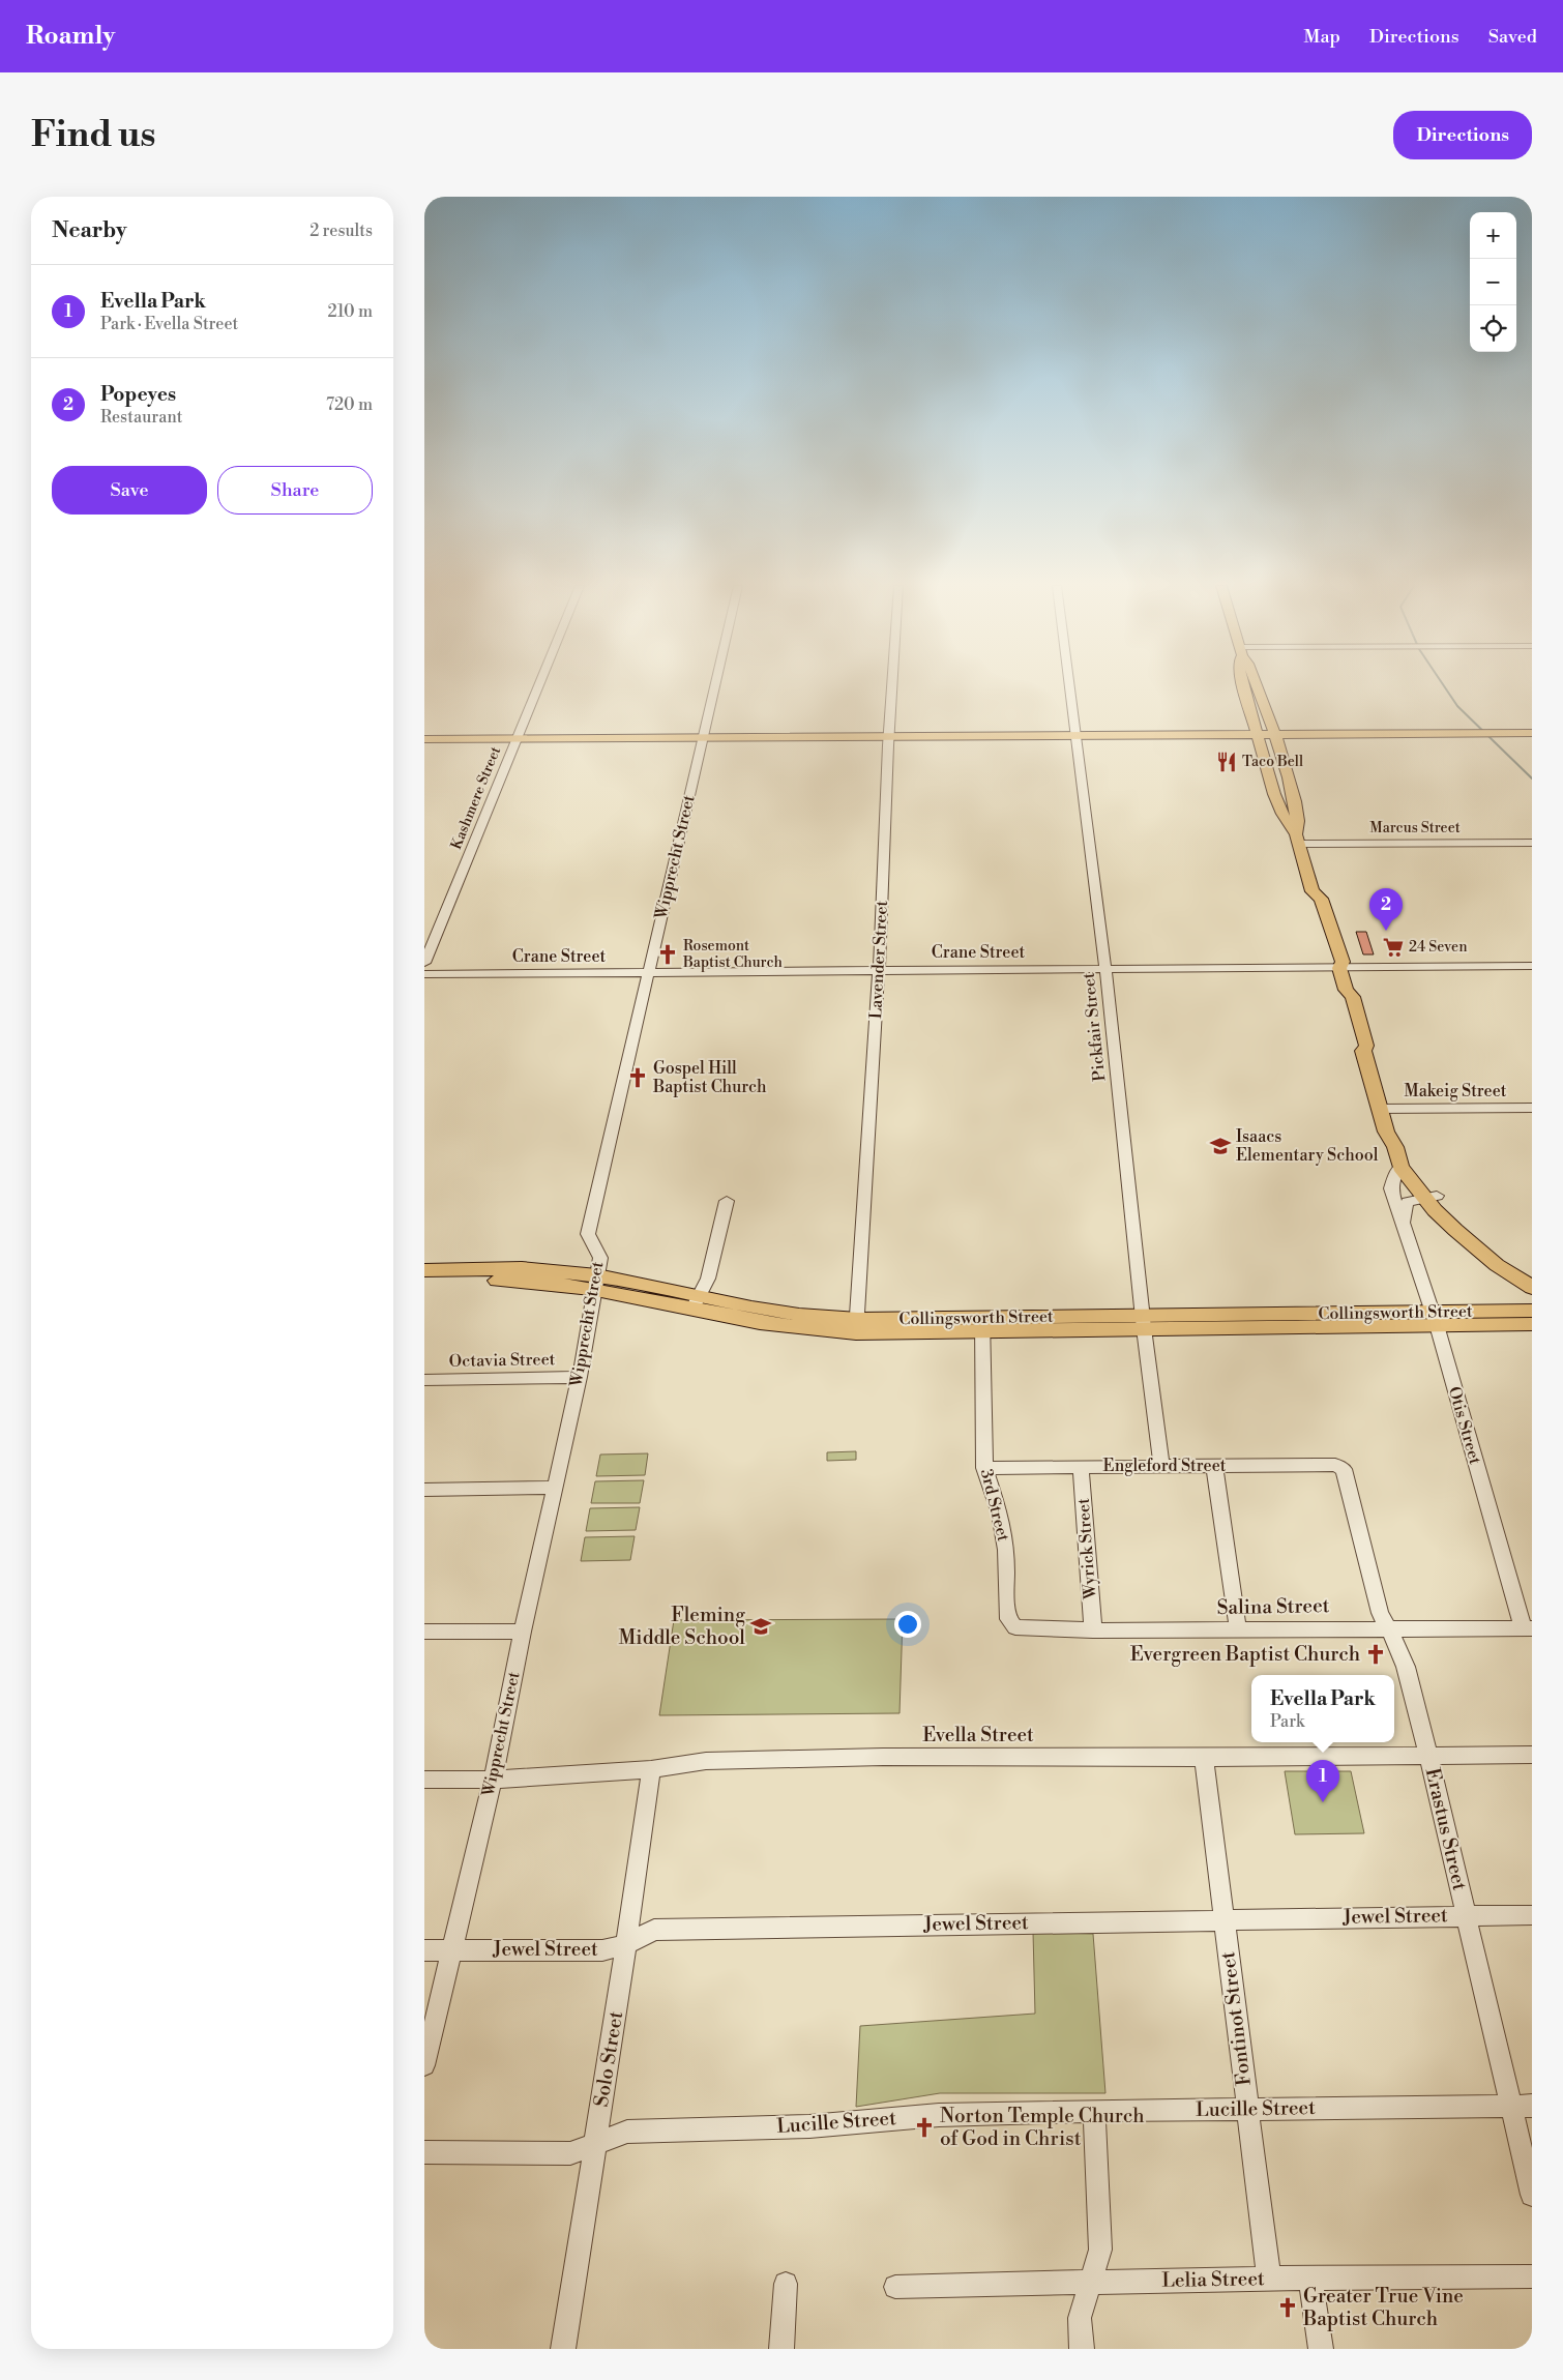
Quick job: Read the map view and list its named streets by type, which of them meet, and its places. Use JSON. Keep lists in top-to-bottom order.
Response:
{
  "streets": {
    "main road": ["Collingsworth Street"],
    "street": [
      "Kashmere Street",
      "Marcus Street",
      "Wipprecht Street",
      "Crane Street",
      "Lavender Street",
      "Pickfair Street",
      "Makeig Street",
      "Octavia Street",
      "Otis Street",
      "Engleford Street",
      "3rd Street",
      "Wyrick Street",
      "Salina Street",
      "Evella Street",
      "Erastus Street",
      "Jewel Street",
      "Fontinot Street",
      "Solo Street",
      "Lucille Street",
      "Lelia Street"
    ]
  },
  "crossings": [
    ["Wipprecht Street", "Crane Street"],
    ["Wipprecht Street", "Collingsworth Street"],
    ["Wipprecht Street", "Octavia Street"],
    ["Wipprecht Street", "Evella Street"],
    ["Wipprecht Street", "Jewel Street"],
    ["Crane Street", "Lavender Street"],
    ["Crane Street", "Pickfair Street"],
    ["Lavender Street", "Collingsworth Street"],
    ["Pickfair Street", "Collingsworth Street"],
    ["Pickfair Street", "Engleford Street"],
    ["Collingsworth Street", "Otis Street"],
    ["Collingsworth Street", "3rd Street"],
    ["Otis Street", "Salina Street"],
    ["Engleford Street", "3rd Street"],
    ["Engleford Street", "Wyrick Street"],
    ["Engleford Street", "Erastus Street"],
    ["3rd Street", "Salina Street"],
    ["Wyrick Street", "Salina Street"],
    ["Salina Street", "Erastus Street"],
    ["Evella Street", "Erastus Street"],
    ["Evella Street", "Fontinot Street"],
    ["Evella Street", "Solo Street"],
    ["Erastus Street", "Jewel Street"],
    ["Erastus Street", "Lucille Street"],
    ["Jewel Street", "Fontinot Street"],
    ["Jewel Street", "Solo Street"],
    ["Fontinot Street", "Lucille Street"],
    ["Fontinot Street", "Lelia Street"],
    ["Solo Street", "Lucille Street"]
  ],
  "places": {
    "restaurant": ["Taco Bell"],
    "supermarket": ["24 Seven"],
    "church": [
      "Rosemont Baptist Church",
      "Gospel Hill Baptist Church",
      "Evergreen Baptist Church",
      "Norton Temple Church of God in Christ",
      "Greater True Vine Baptist Church"
    ],
    "school or university": ["Isaacs Elementary School", "Fleming Middle School"]
  },
  "page": {
    "header": "Roamly",
    "nav": ["Map", "Directions", "Saved"],
    "buttons": [
      "Directions",
      ["Save", "Share"]
    ],
    "title": "Find us",
    "heading": ["Nearby", "2 results"],
    "map_buttons": ["+", "−"],
    "list": [
      {
        "mark": "1",
        "name": "Evella Park",
        "note": "Park · Evella Street",
        "value": "210 m"
      },
      {
        "mark": "2",
        "name": "Popeyes",
        "note": "Restaurant",
        "value": "720 m"
      }
    ],
    "pins": ["2", "1"],
    "popup": ["Evella Park", "Park"]
  }
}
